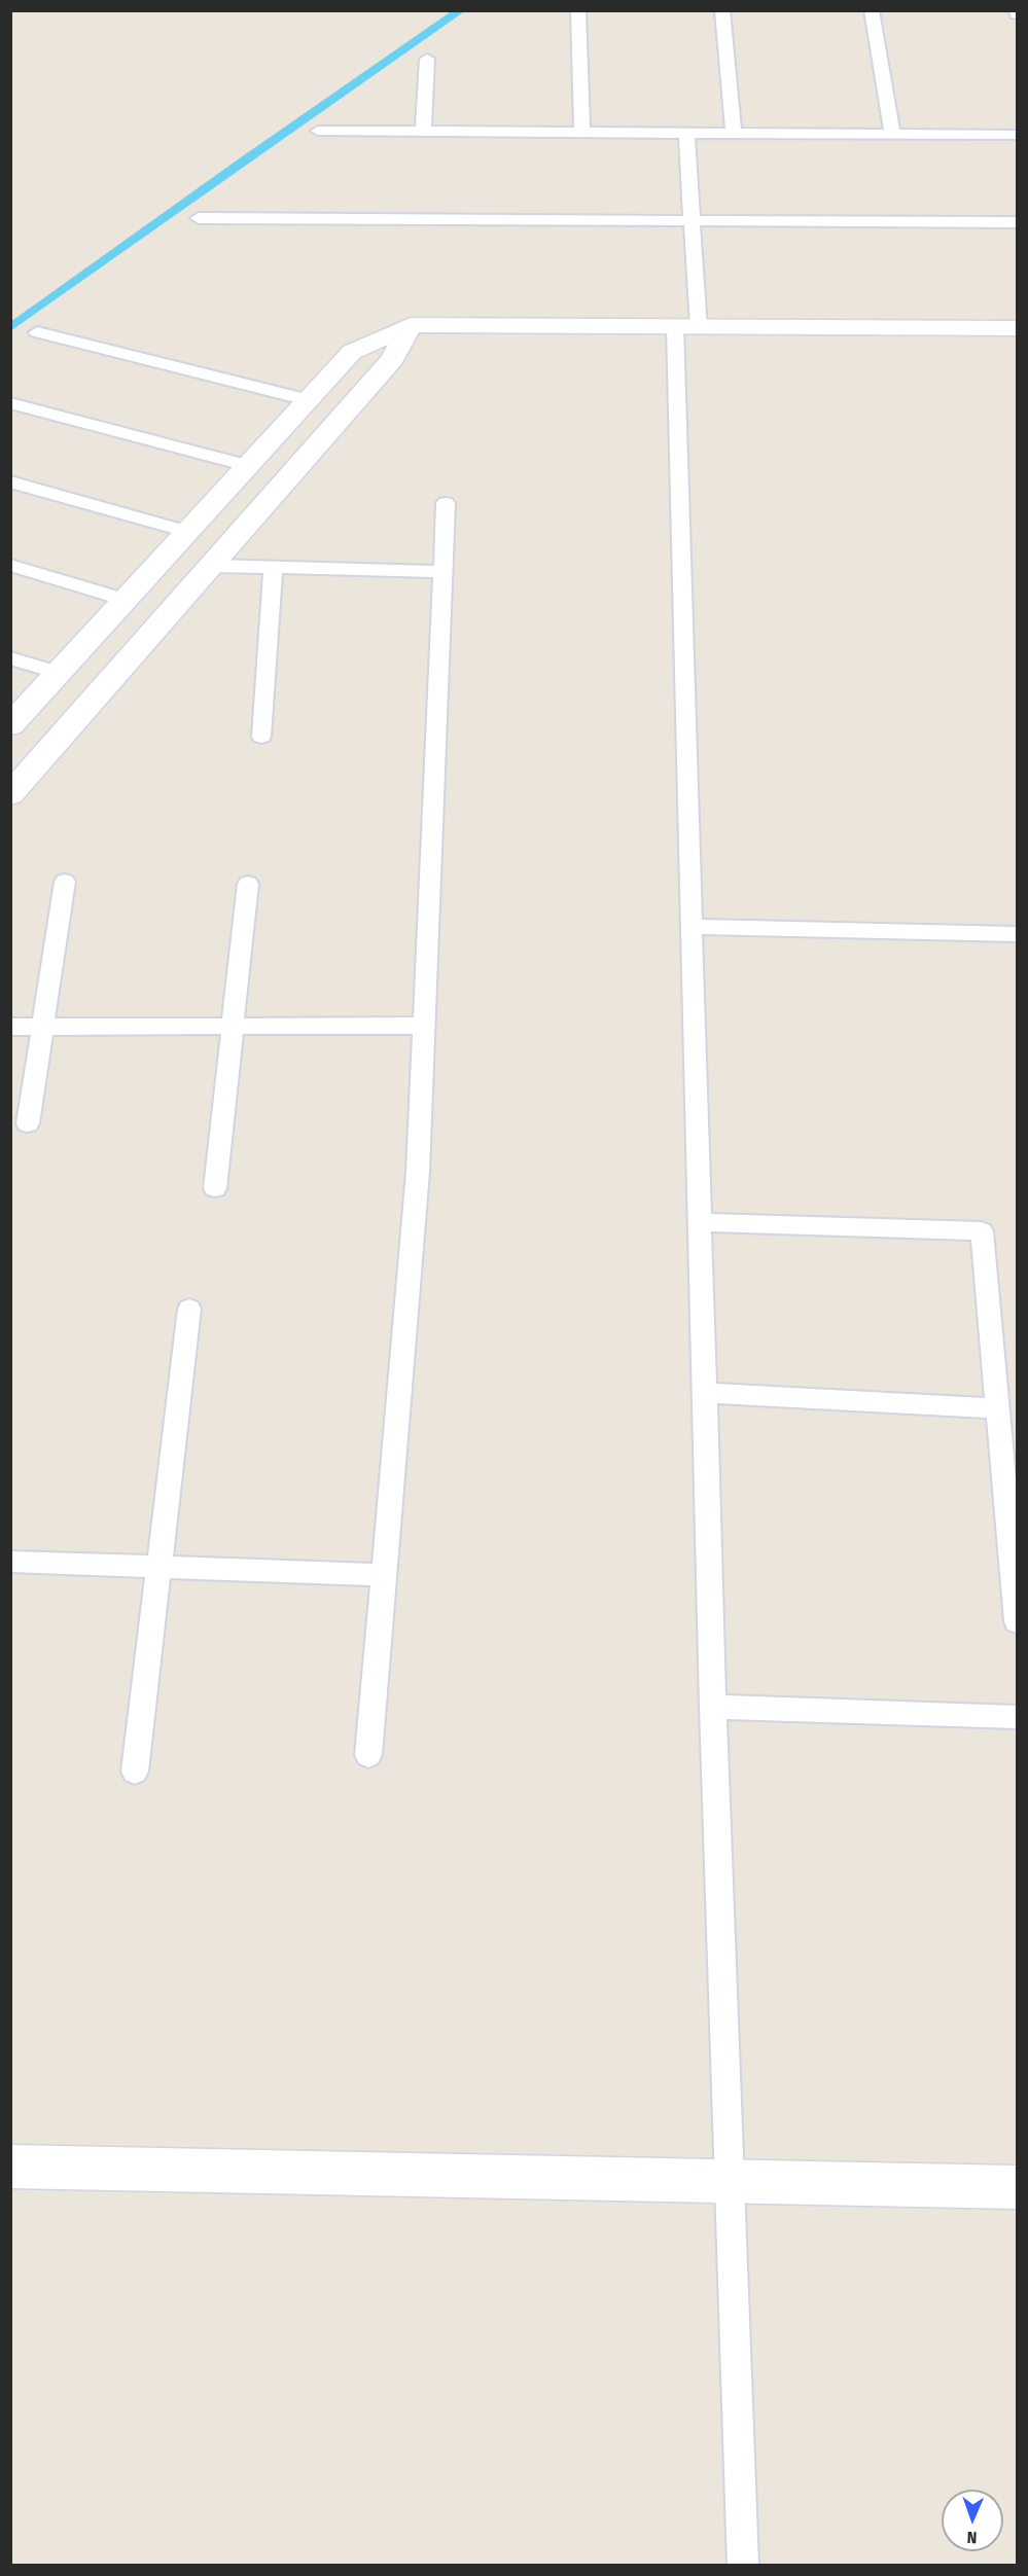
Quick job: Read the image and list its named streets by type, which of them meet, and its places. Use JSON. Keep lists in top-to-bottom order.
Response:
{
  "north": "bottom"
}
